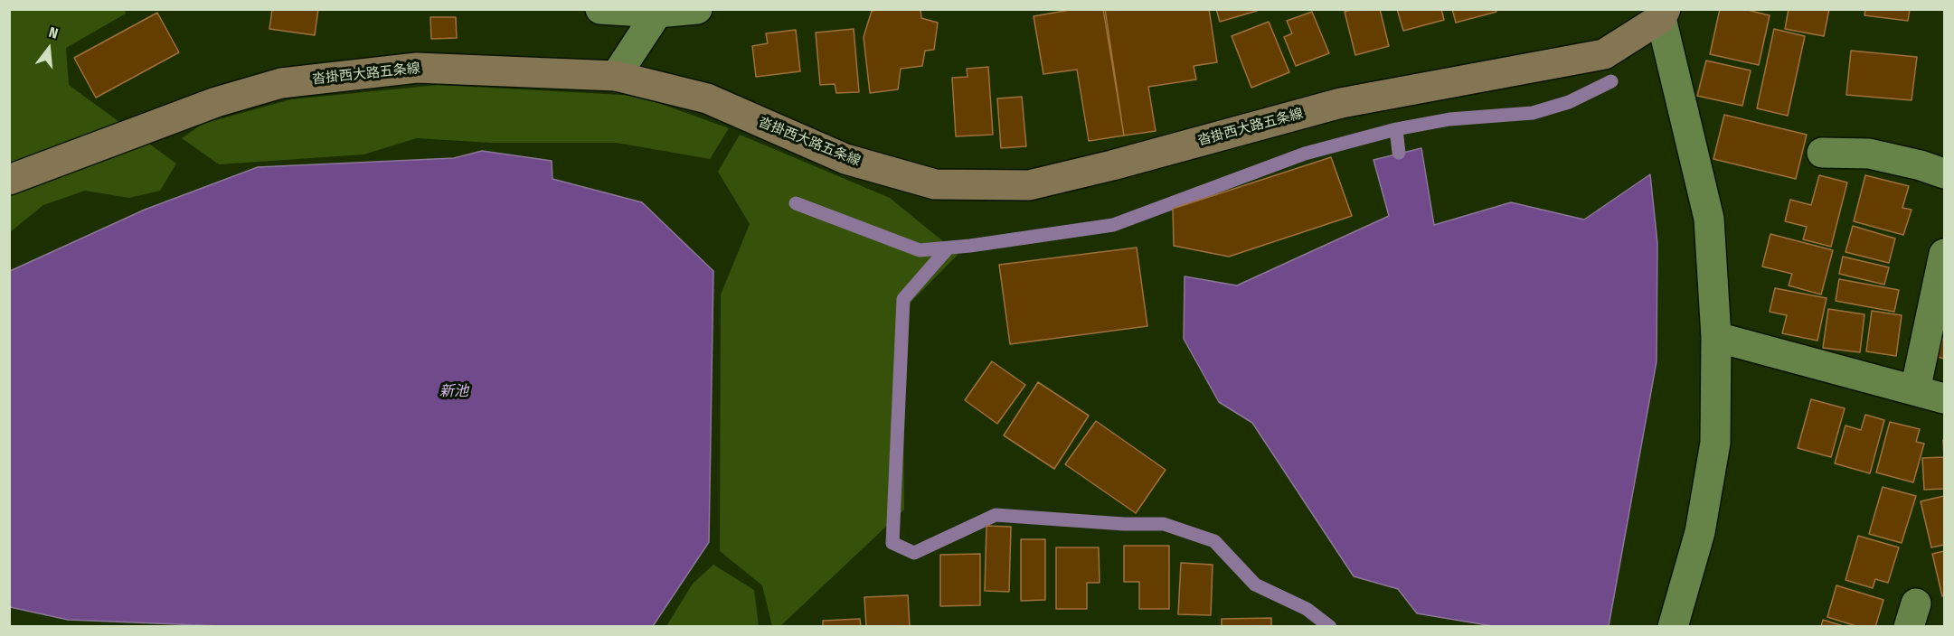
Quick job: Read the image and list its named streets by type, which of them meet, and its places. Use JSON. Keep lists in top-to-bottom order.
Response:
{
  "streets": {
    "main road": ["沓掛西大路五条線"]
  },
  "water": ["新池"],
  "north": "top"
}
